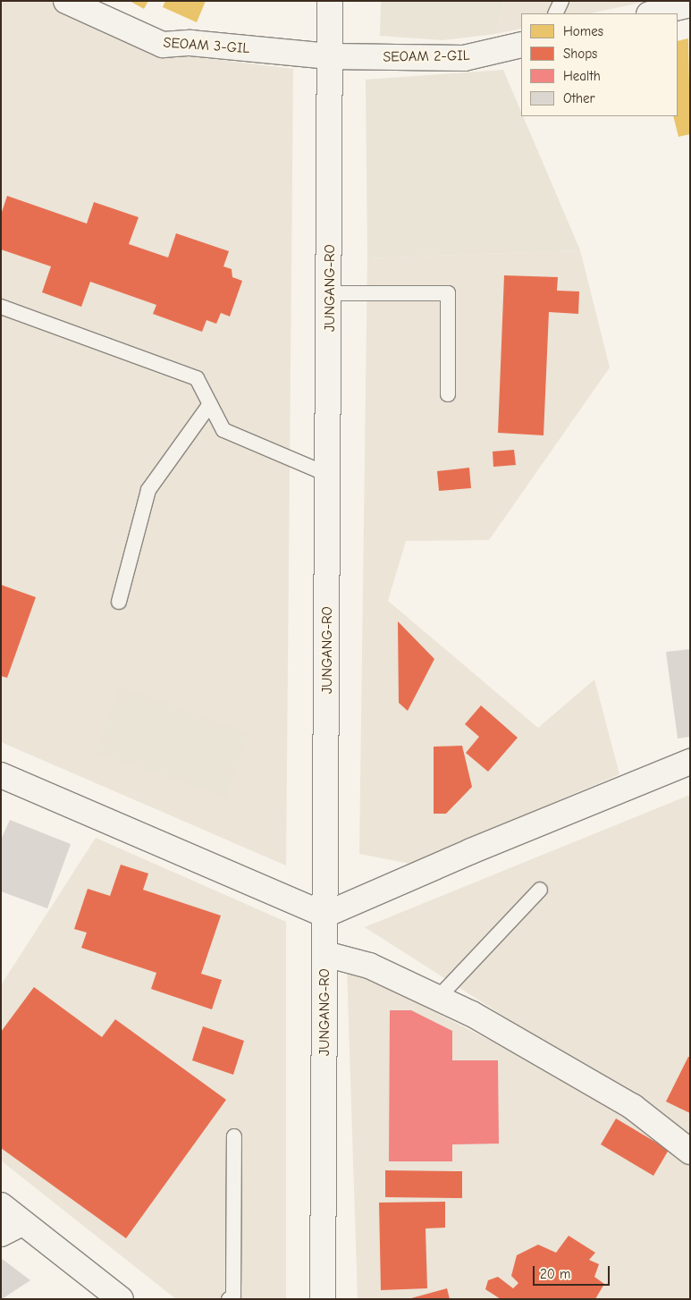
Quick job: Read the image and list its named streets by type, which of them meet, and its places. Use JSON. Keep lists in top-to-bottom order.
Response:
{
  "streets": {
    "street": ["SEOAM 3-GIL", "SEOAM 2-GIL", "JUNGANG-RO"]
  },
  "crossings": [
    ["SEOAM 3-GIL", "SEOAM 2-GIL"],
    ["SEOAM 3-GIL", "JUNGANG-RO"],
    ["SEOAM 2-GIL", "JUNGANG-RO"]
  ],
  "legend": [
    "Homes",
    "Shops",
    "Health",
    "Other"
  ],
  "scale_bar": "20 m"
}
